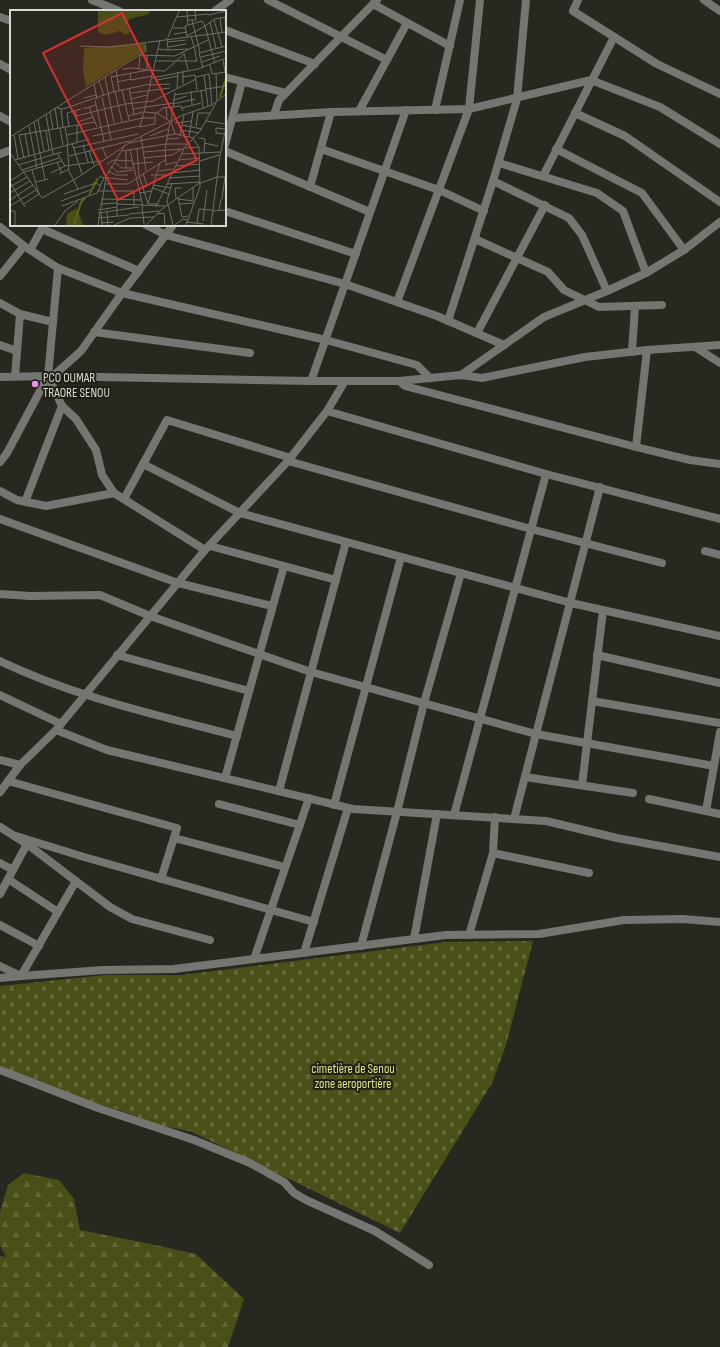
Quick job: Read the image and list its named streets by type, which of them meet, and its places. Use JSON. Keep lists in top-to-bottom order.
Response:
{
  "parks": ["cimetière de Senou zone aeroportière"],
  "places": ["PCO OUMAR TRAORE SENOU"]
}
